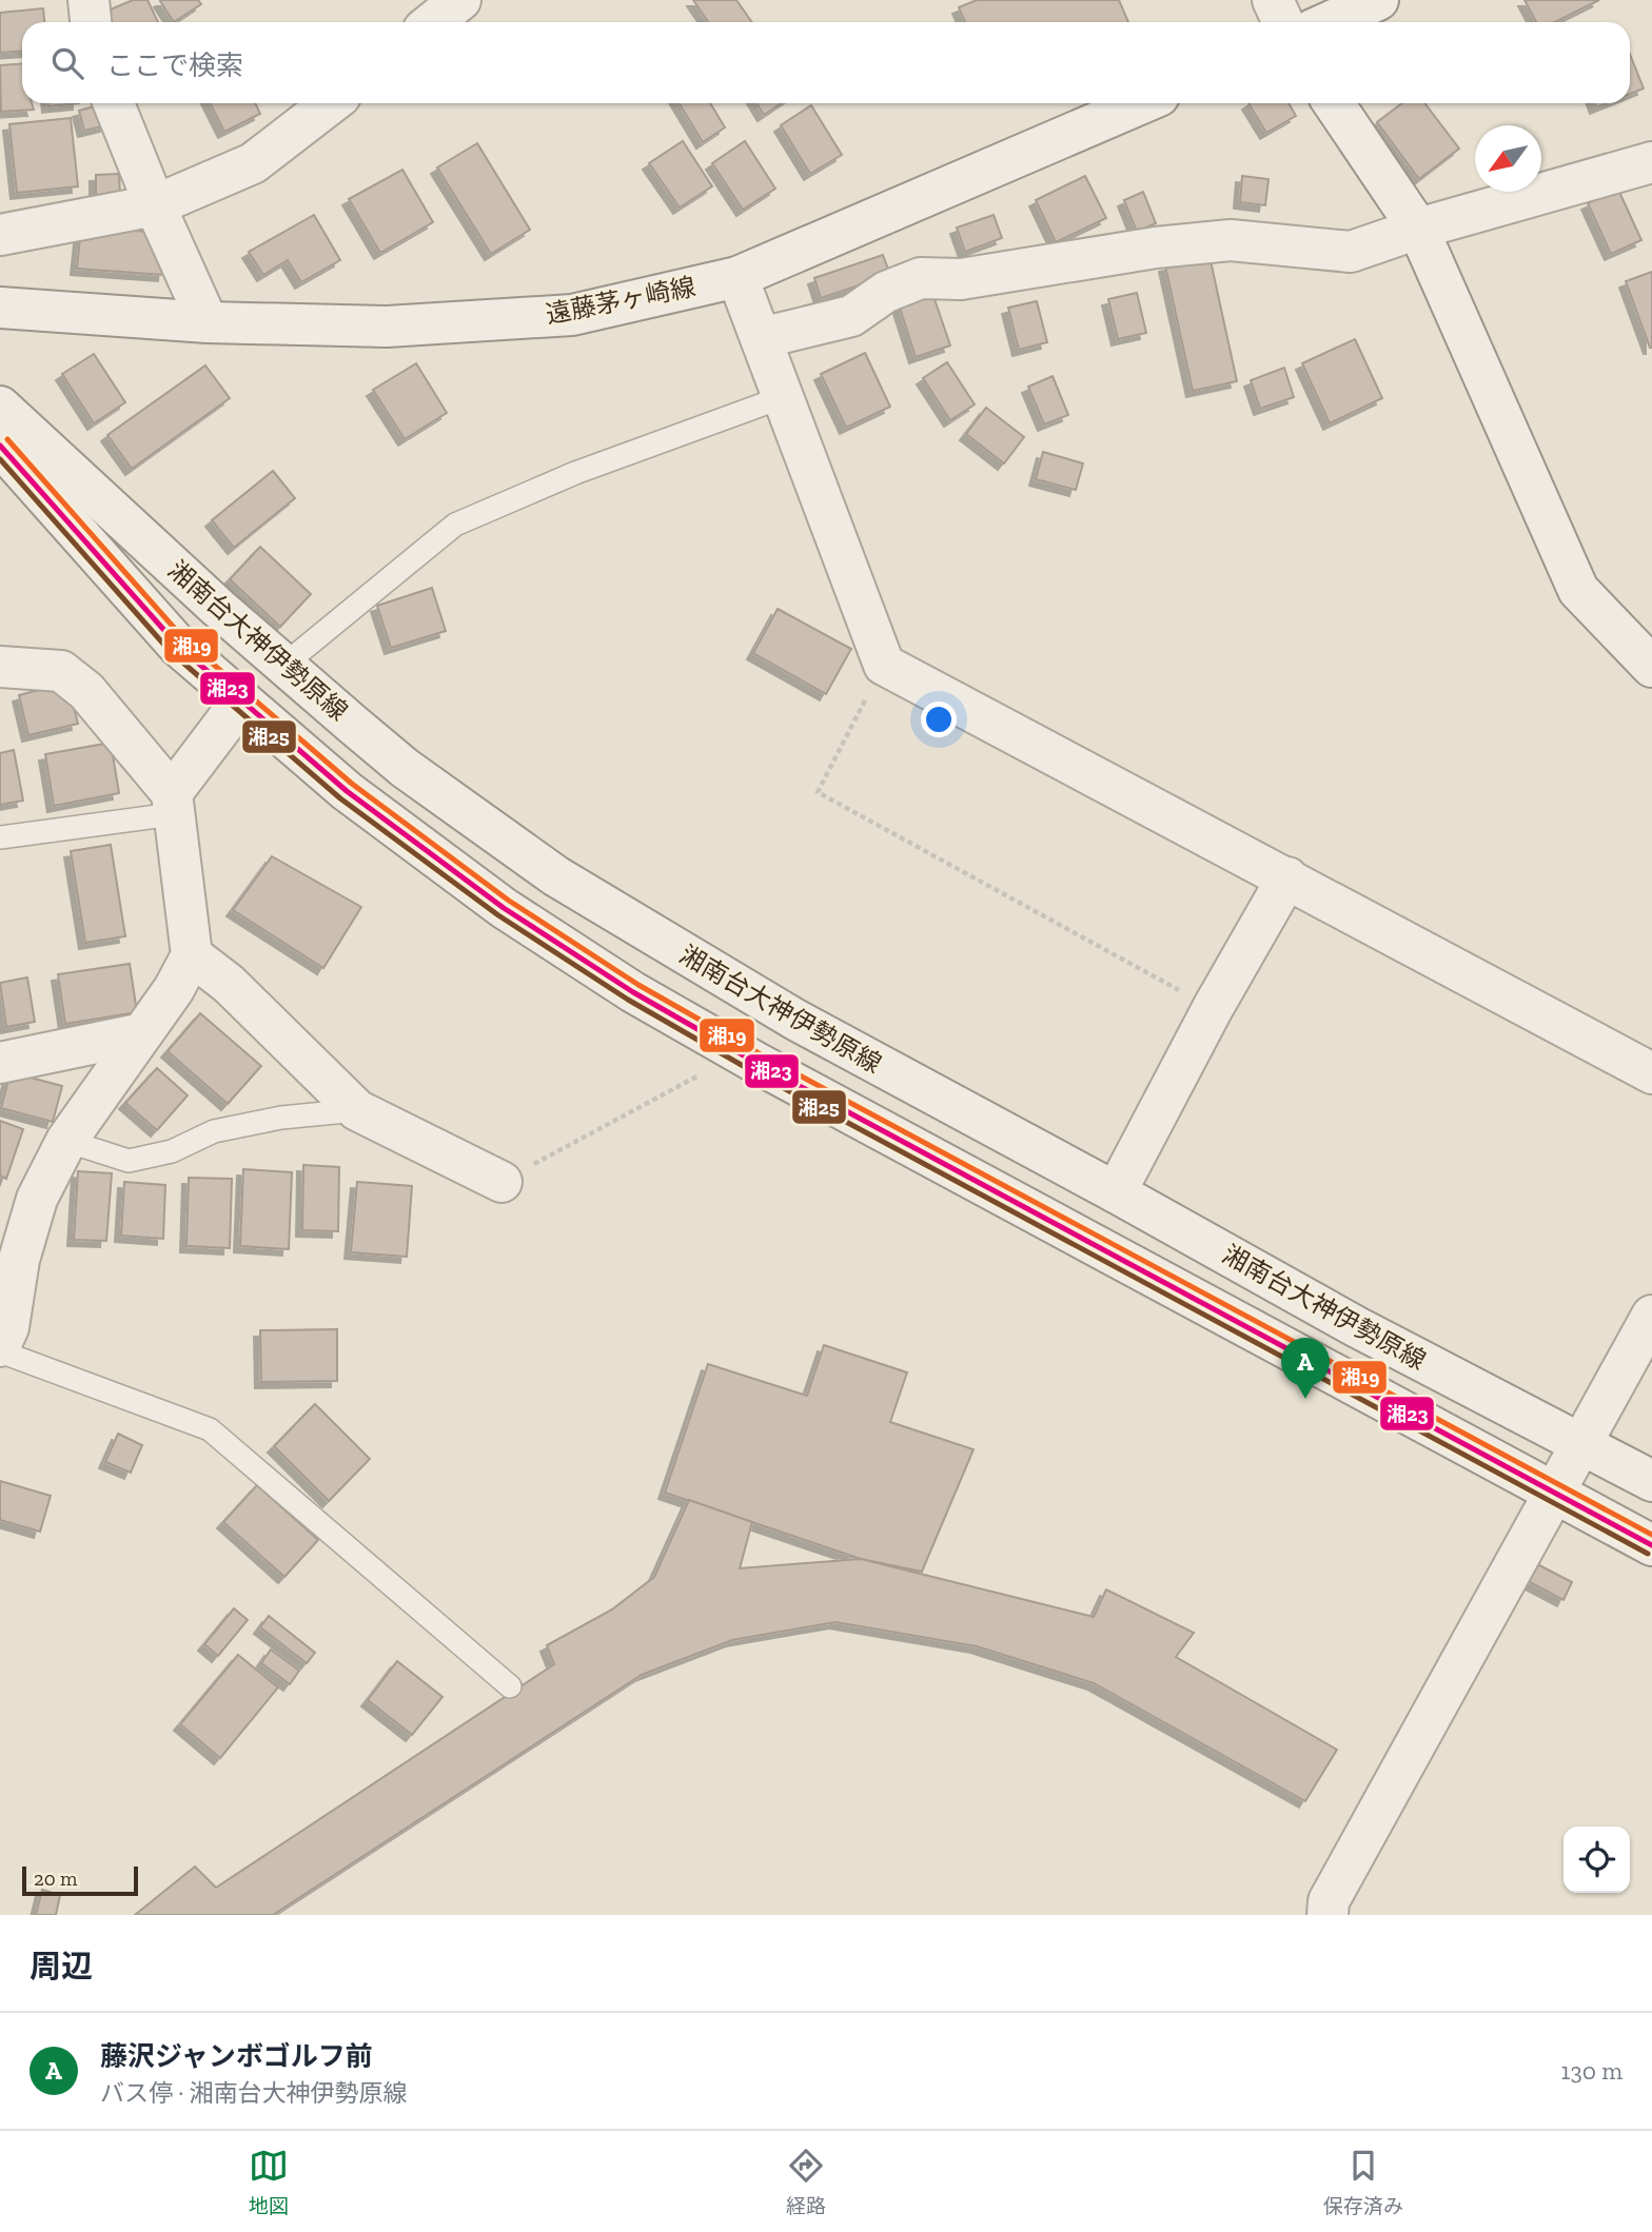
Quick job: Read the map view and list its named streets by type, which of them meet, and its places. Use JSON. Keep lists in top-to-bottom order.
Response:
{
  "streets": {
    "street": ["遠藤茅ヶ崎線", "湘南台大神伊勢原線"]
  },
  "lines": ["transit line 湘19", "transit line 湘23", "transit line 湘25"],
  "scale_bar": "20 m",
  "north": "bottom left",
  "page": {
    "search": "ここで検索",
    "pins": "A",
    "scale": "20 m",
    "heading": "周辺",
    "list": [
      {
        "mark": "A",
        "name": "藤沢ジャンボゴルフ前",
        "note": "バス停 · 湘南台大神伊勢原線",
        "value": "130 m"
      }
    ],
    "nav": ["地図", "経路", "保存済み"]
  }
}
